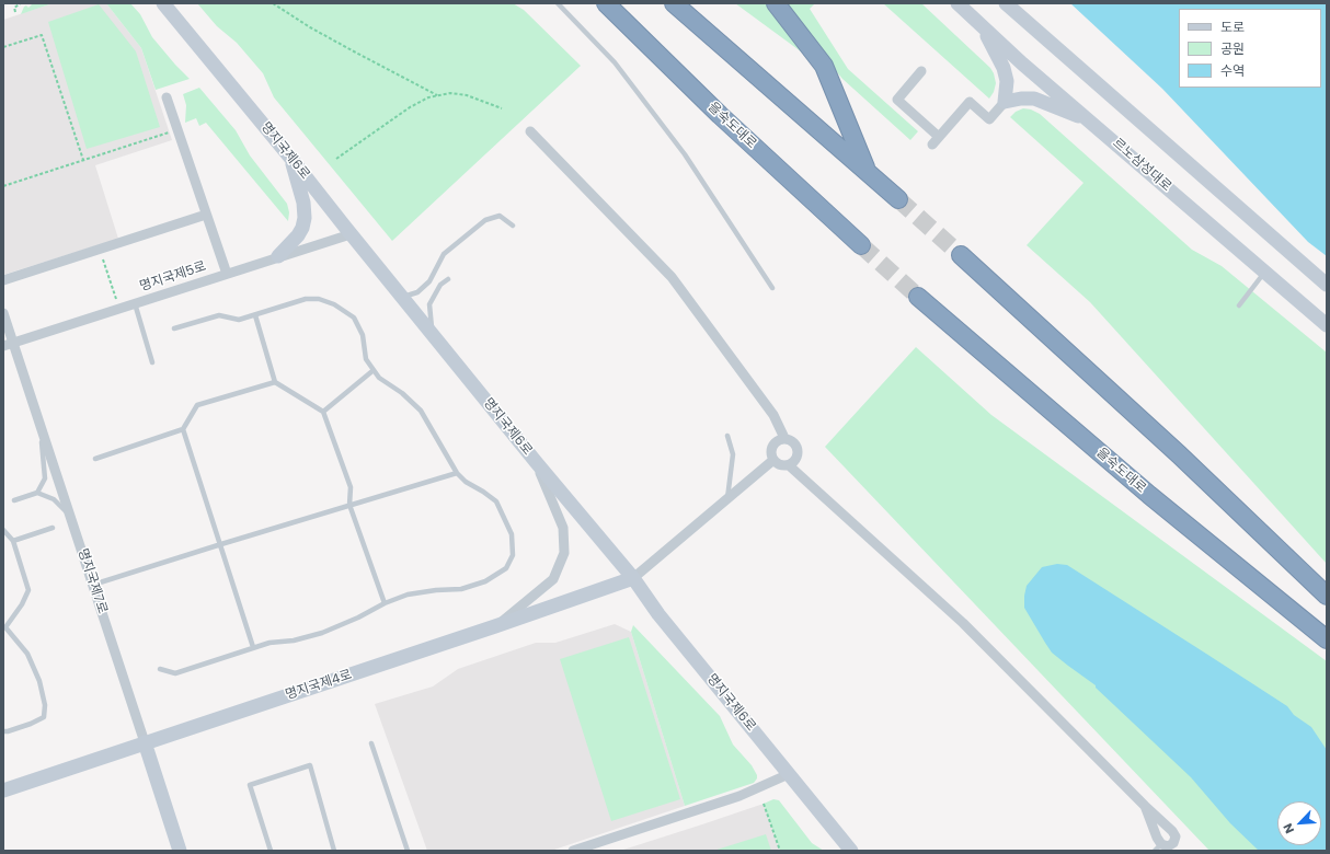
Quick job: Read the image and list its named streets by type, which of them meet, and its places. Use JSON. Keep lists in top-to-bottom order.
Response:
{
  "streets": {
    "highway": ["을숙도대로"],
    "street": [
      "명지국제6로",
      "르노삼성대로",
      "명지국제5로",
      "명지국제7로",
      "명지국제4로"
    ]
  },
  "crossings": [
    ["명지국제6로", "명지국제5로"],
    ["명지국제6로", "명지국제4로"],
    ["명지국제5로", "명지국제7로"],
    ["명지국제7로", "명지국제4로"]
  ],
  "legend": ["도로", "공원", "수역"],
  "north": "bottom left"
}
